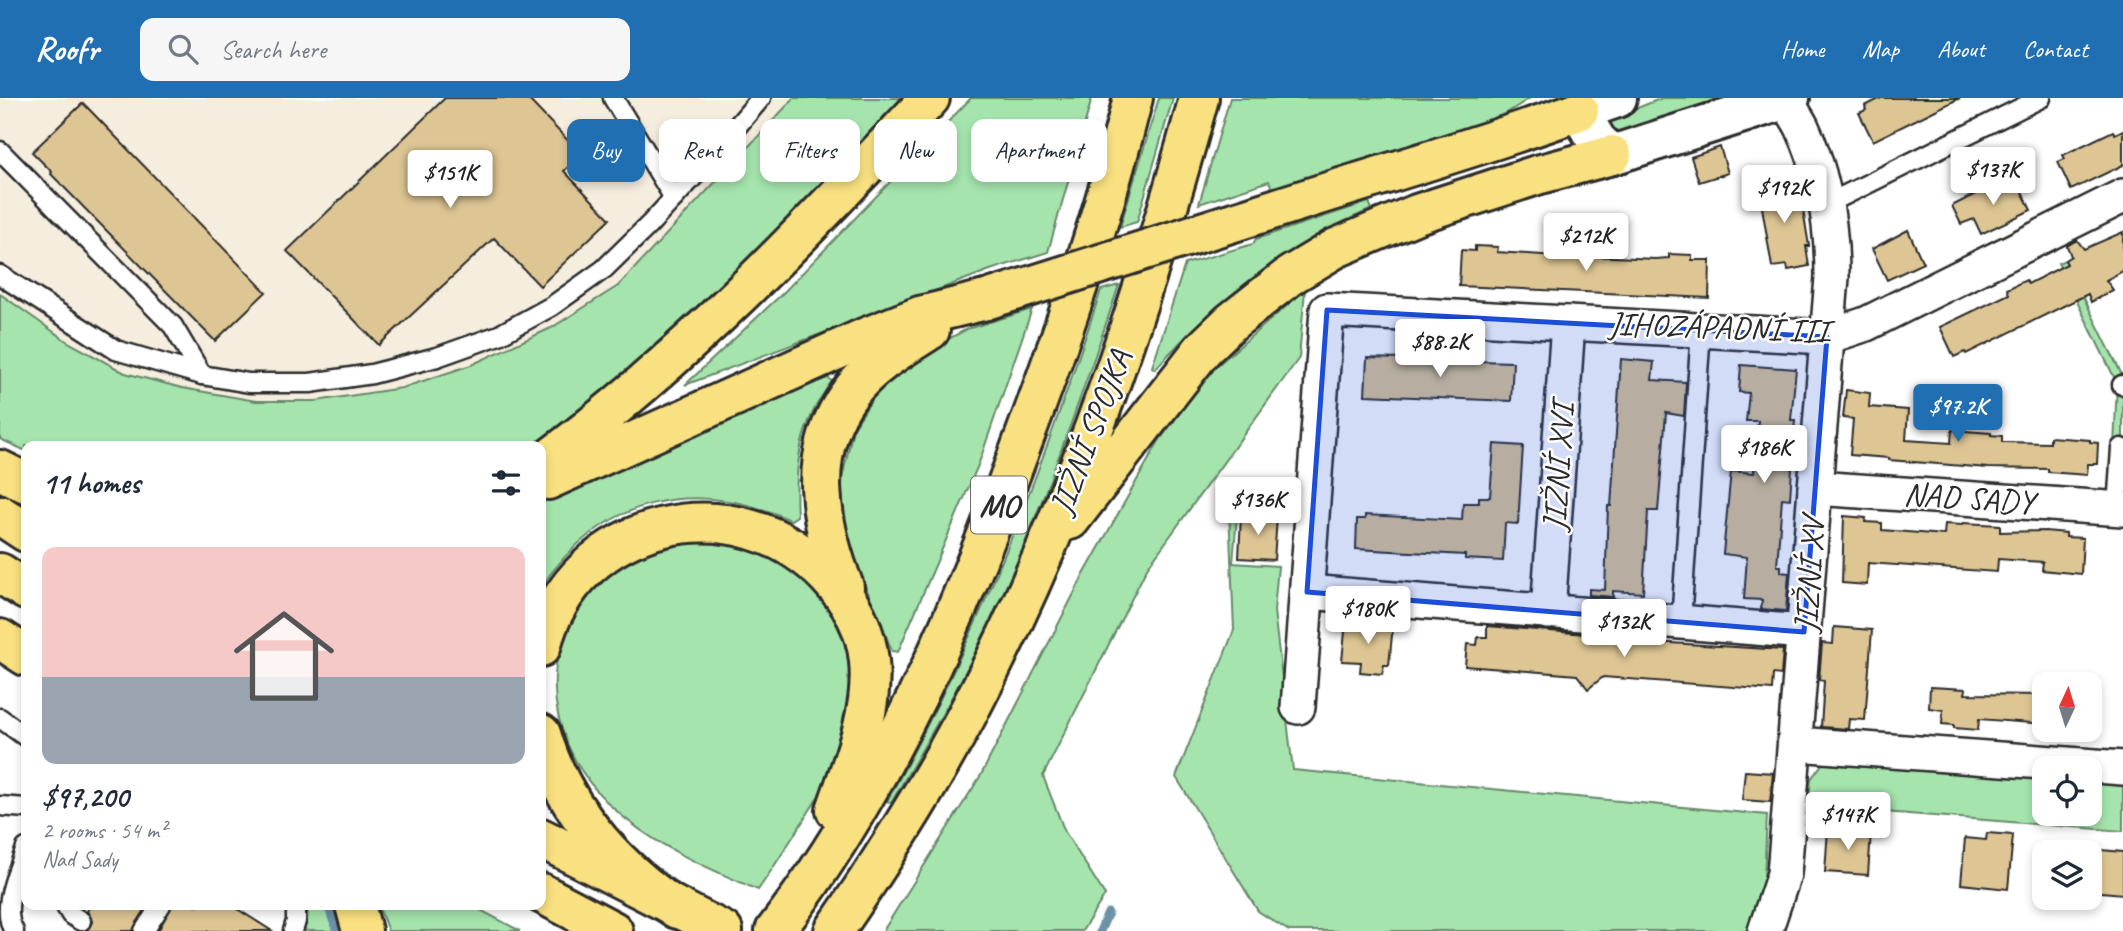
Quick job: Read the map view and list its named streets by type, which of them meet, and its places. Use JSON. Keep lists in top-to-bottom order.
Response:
{
  "streets": {
    "highway": ["JIŽNÍ SPOJKA", "MO"],
    "street": [
      "JIHOZÁPADNÍ III",
      "JIŽNÍ XVI",
      "NAD SADY",
      "JIŽNÍ XV"
    ]
  },
  "crossings": [
    ["JIHOZÁPADNÍ III", "JIŽNÍ XVI"],
    ["JIHOZÁPADNÍ III", "JIŽNÍ XV"],
    ["NAD SADY", "JIŽNÍ XV"]
  ],
  "north": "top",
  "page": {
    "header": "Roofr",
    "search": "Search here",
    "nav": [
      "Home",
      "Map",
      "About",
      "Contact"
    ],
    "chip": [
      "Buy",
      "Rent",
      "Filters",
      "New",
      "Apartment"
    ],
    "price": [
      "$137K",
      "$151K",
      "$192K",
      "$212K",
      "$88.2K",
      "$97.2K",
      "$186K",
      "$136K",
      "$180K",
      "$132K",
      "$147K"
    ],
    "heading": "11 homes",
    "list": [
      {
        "name": "$97,200",
        "note": "2 rooms · 54 m² · Nad Sady"
      }
    ]
  }
}
